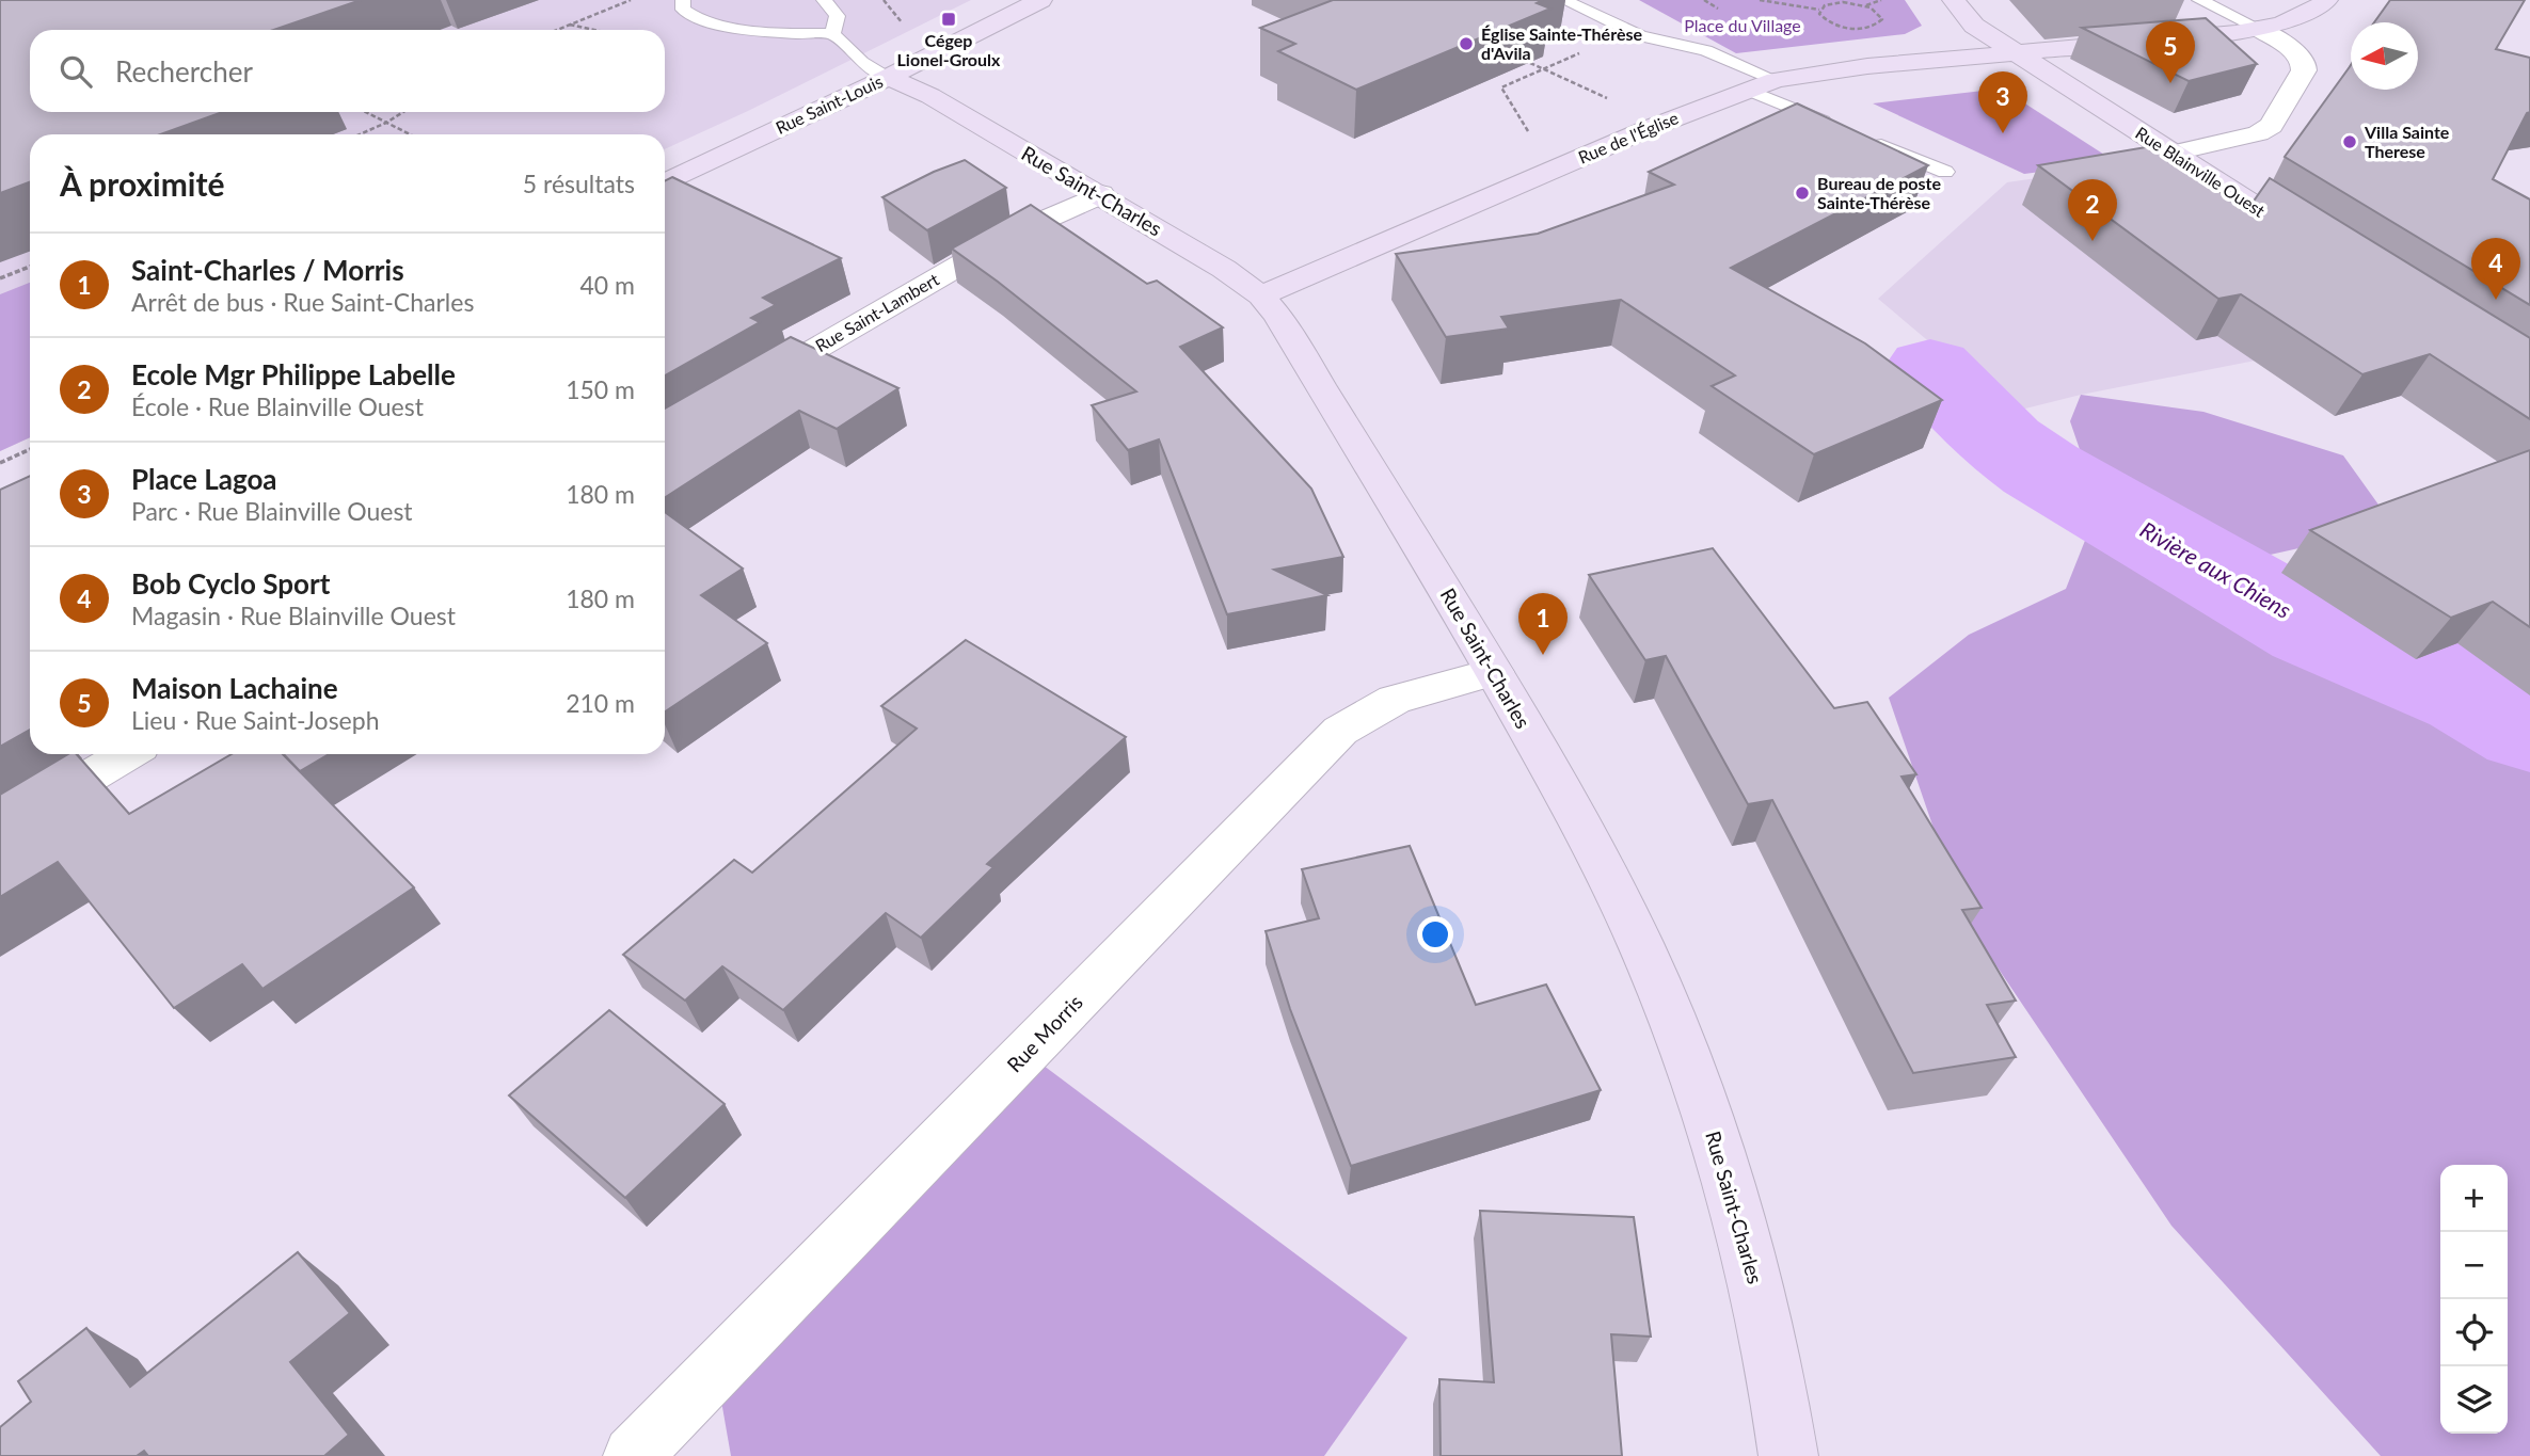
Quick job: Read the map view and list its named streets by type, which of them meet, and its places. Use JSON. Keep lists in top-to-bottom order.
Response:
{
  "streets": {
    "street": [
      "Rue Saint-Louis",
      "Rue de l'Église",
      "Rue Blainville Ouest",
      "Rue Saint-Charles",
      "Rue Saint-Lambert",
      "Rue Morris"
    ]
  },
  "crossings": [
    ["Rue Saint-Louis", "Rue Saint-Charles"],
    ["Rue de l'Église", "Rue Blainville Ouest"],
    ["Rue de l'Église", "Rue Saint-Charles"],
    ["Rue Saint-Charles", "Rue Saint-Lambert"],
    ["Rue Saint-Charles", "Rue Morris"]
  ],
  "water": ["Rivière aux Chiens"],
  "parks": ["Place du Village"],
  "places": {
    "transit": ["Cégep Lionel-Groulx"],
    "other": ["Église Sainte-Thérèse d'Avila", "Villa Sainte Therese", "Bureau de poste Sainte-Thérèse"]
  },
  "north": "left",
  "page": {
    "pins": [
      "5",
      "3",
      "2",
      "4",
      "1"
    ],
    "search": "Rechercher",
    "heading": ["À proximité", "5 résultats"],
    "list": [
      {
        "mark": "1",
        "name": "Saint-Charles / Morris",
        "note": "Arrêt de bus · Rue Saint-Charles",
        "value": "40 m"
      },
      {
        "mark": "2",
        "name": "Ecole Mgr Philippe Labelle",
        "note": "École · Rue Blainville Ouest",
        "value": "150 m"
      },
      {
        "mark": "3",
        "name": "Place Lagoa",
        "note": "Parc · Rue Blainville Ouest",
        "value": "180 m"
      },
      {
        "mark": "4",
        "name": "Bob Cyclo Sport",
        "note": "Magasin · Rue Blainville Ouest",
        "value": "180 m"
      },
      {
        "mark": "5",
        "name": "Maison Lachaine",
        "note": "Lieu · Rue Saint-Joseph",
        "value": "210 m"
      }
    ],
    "map_buttons": ["+", "−"]
  }
}
